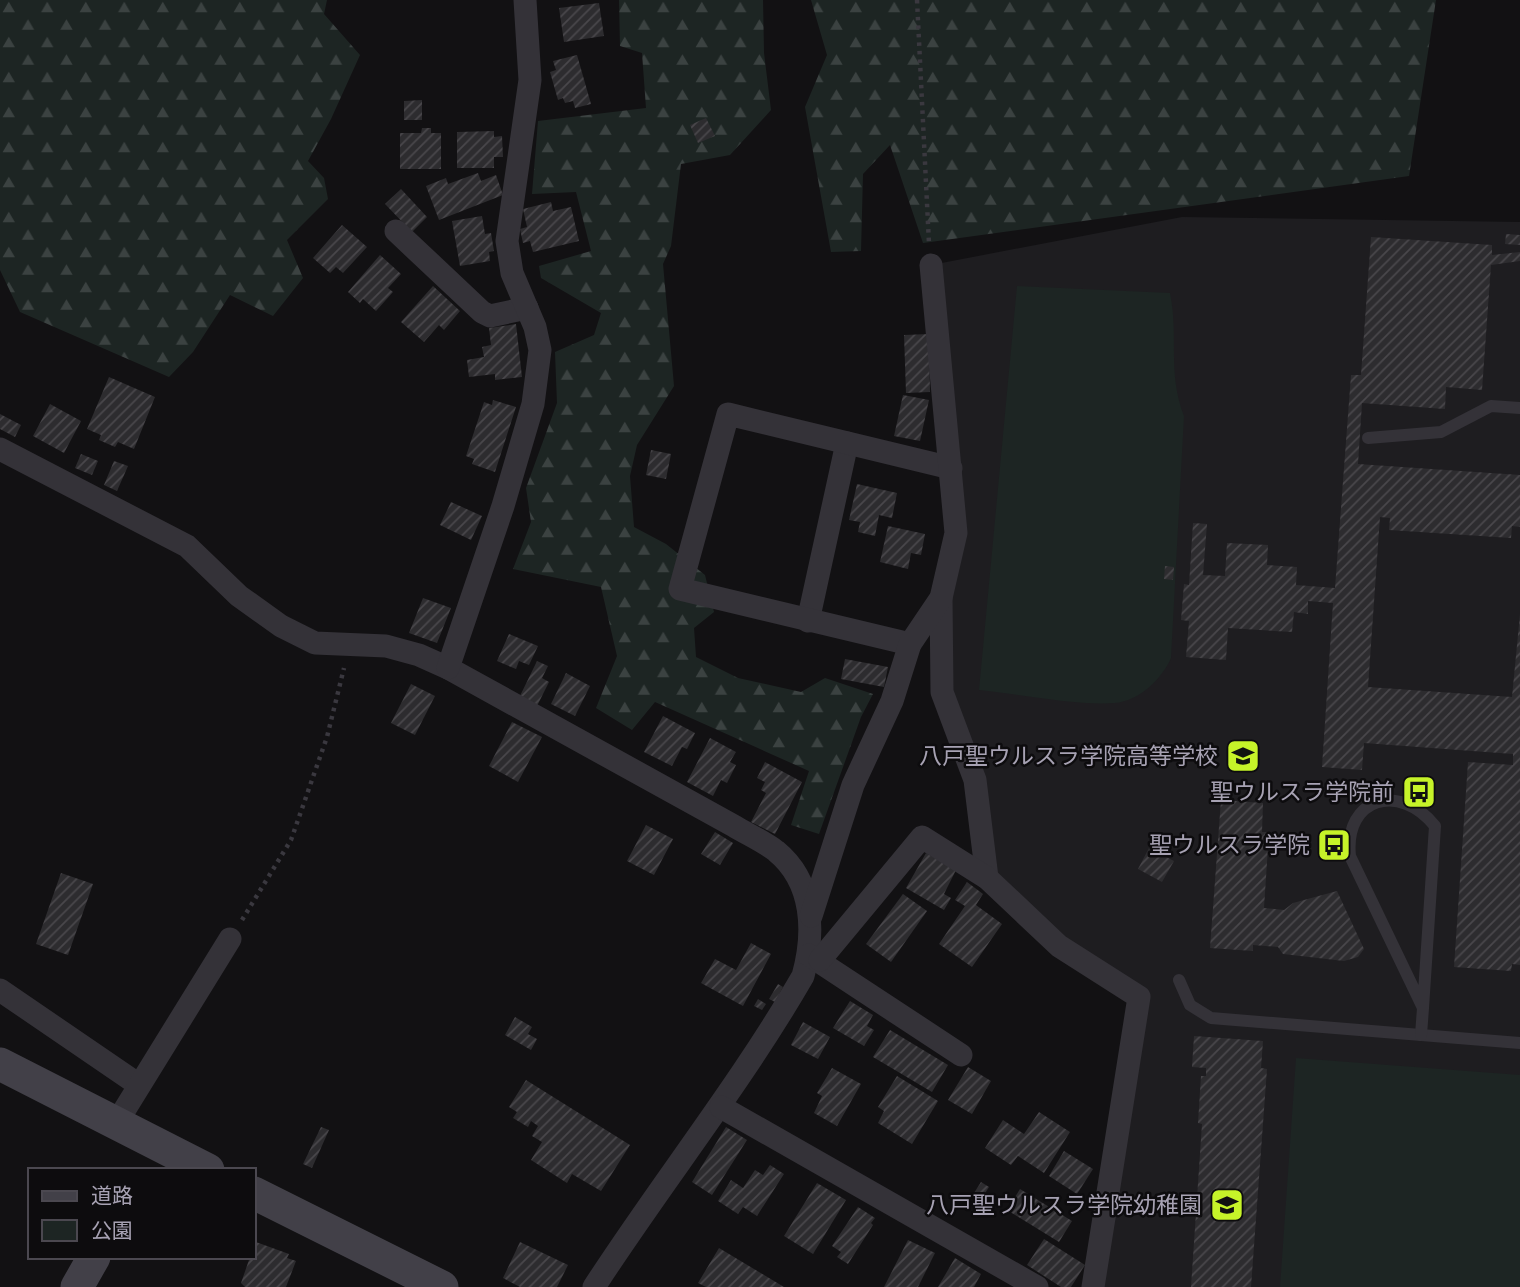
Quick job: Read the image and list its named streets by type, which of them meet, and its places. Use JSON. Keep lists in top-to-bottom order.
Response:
{
  "places": {
    "school or university": ["八戸聖ウルスラ学院高等学校", "八戸聖ウルスラ学院幼稚園"],
    "bus stop": ["聖ウルスラ学院前", "聖ウルスラ学院"]
  },
  "legend": ["道路", "公園"]
}
